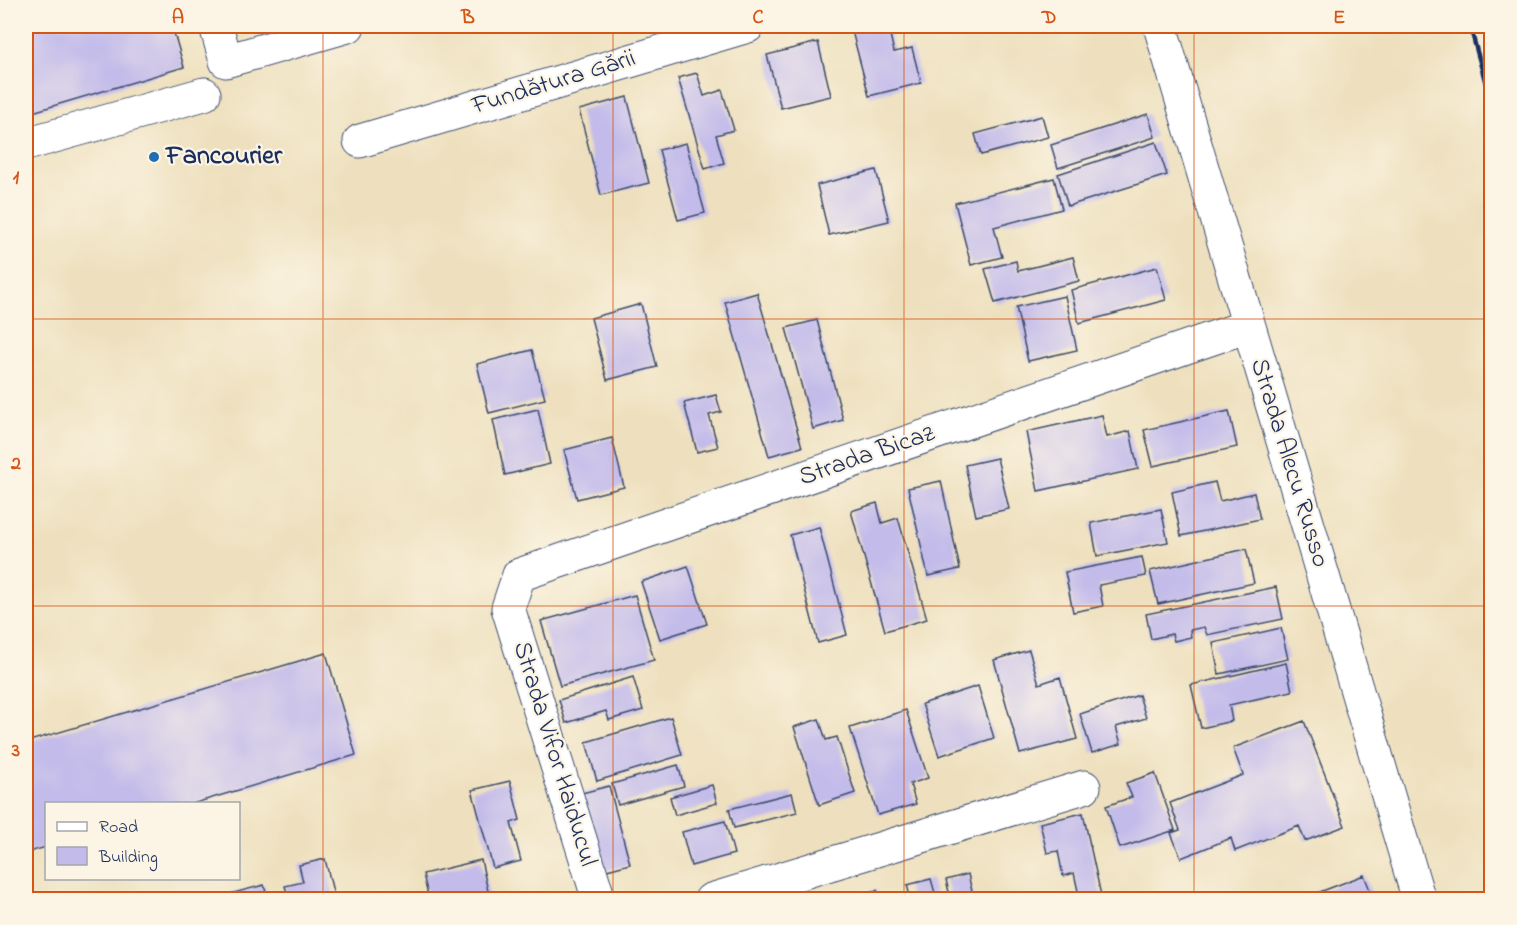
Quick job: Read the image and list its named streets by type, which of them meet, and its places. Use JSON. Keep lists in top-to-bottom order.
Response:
{
  "streets": {
    "street": [
      "Fundătura Gării",
      "Strada Bicaz",
      "Strada Alecu Russo",
      "Strada Vifor Haiducul"
    ]
  },
  "crossings": [
    ["Strada Bicaz", "Strada Alecu Russo"],
    ["Strada Bicaz", "Strada Vifor Haiducul"]
  ],
  "places": ["Fancourier"],
  "legend": ["Road", "Building"],
  "grid": {
    "columns": [
      "A",
      "B",
      "C",
      "D",
      "E"
    ],
    "rows": ["1", "2", "3"]
  }
}
